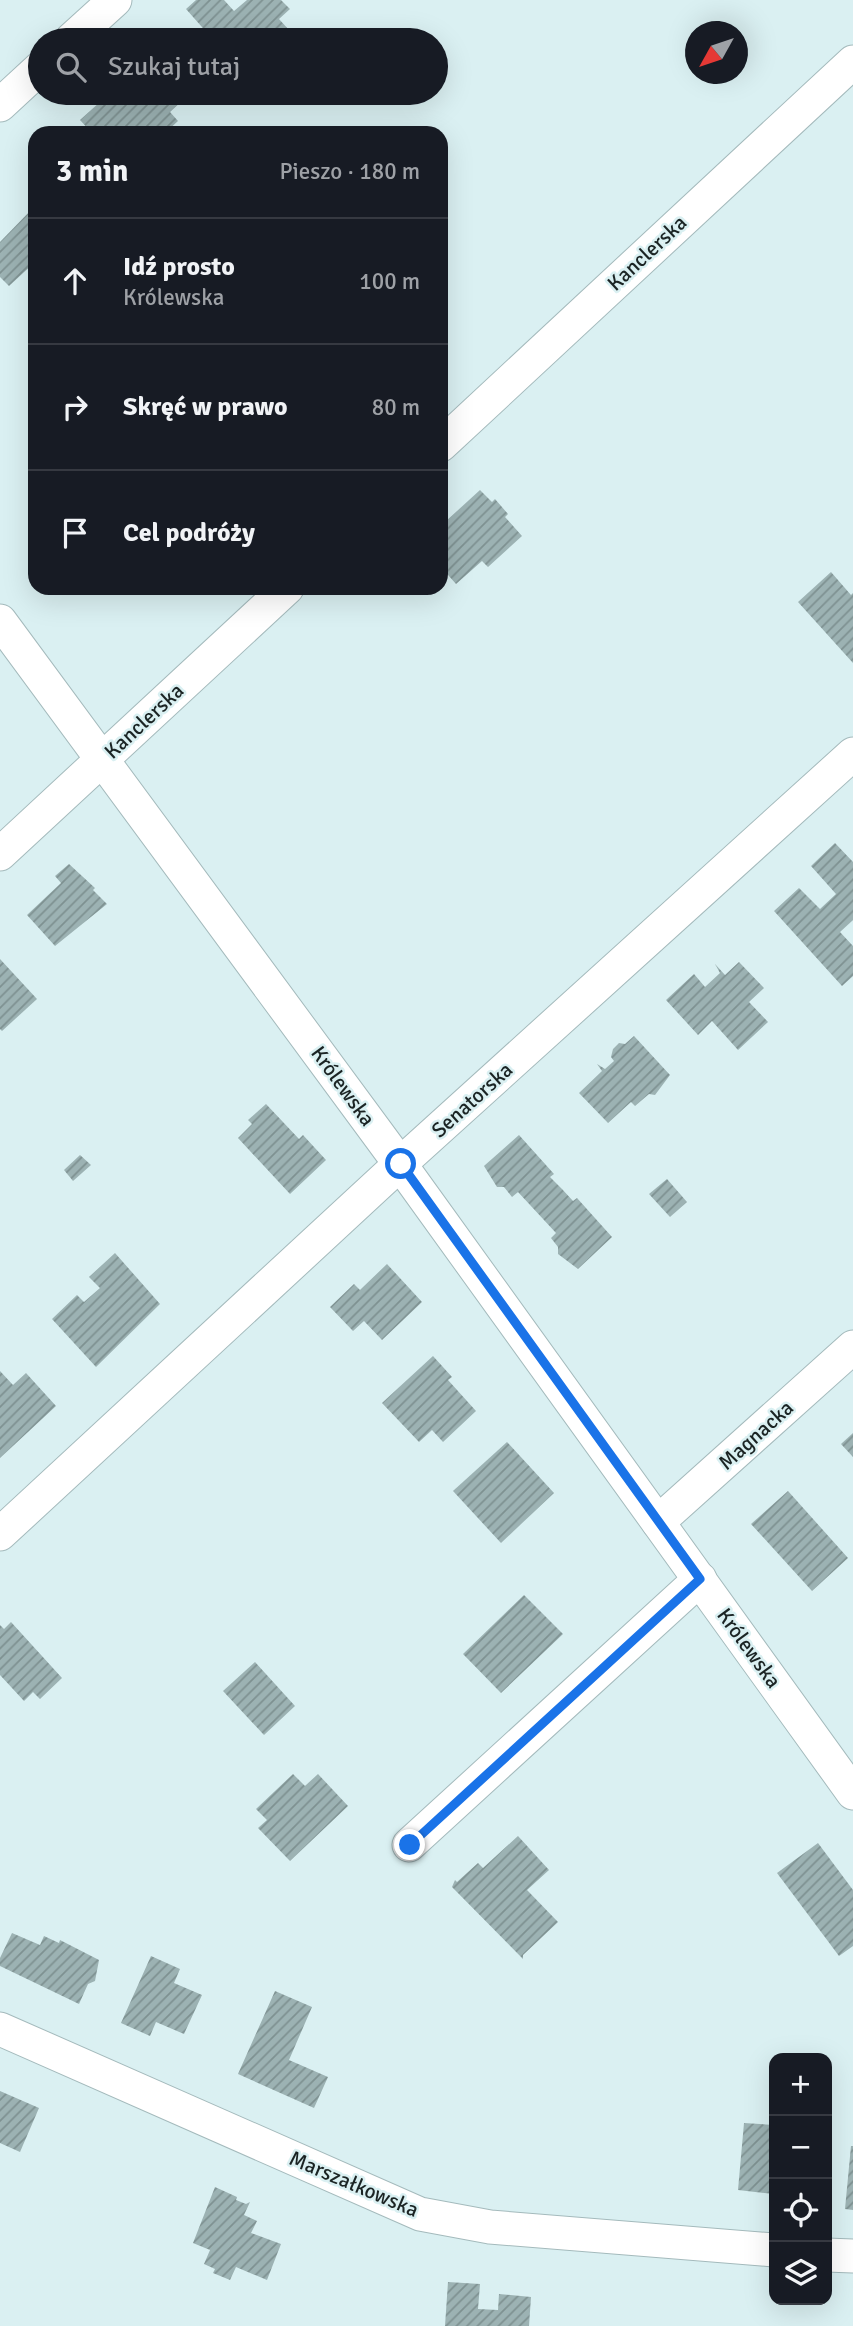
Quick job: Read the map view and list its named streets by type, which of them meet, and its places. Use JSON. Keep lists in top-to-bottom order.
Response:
{
  "streets": {
    "street": [
      "Kanclerska",
      "Królewska",
      "Senatorska",
      "Magnacka",
      "Marszałkowska"
    ]
  },
  "crossings": [
    ["Kanclerska", "Królewska"],
    ["Królewska", "Senatorska"],
    ["Królewska", "Magnacka"]
  ],
  "north": "bottom left",
  "page": {
    "search": "Szukaj tutaj",
    "heading": ["3 min", "Pieszo · 180 m"],
    "list": [
      ["Idź prosto", "Królewska", "100 m"],
      ["Skręć w prawo", "80 m"],
      "Cel podróży"
    ],
    "map_buttons": ["+", "−"]
  }
}
